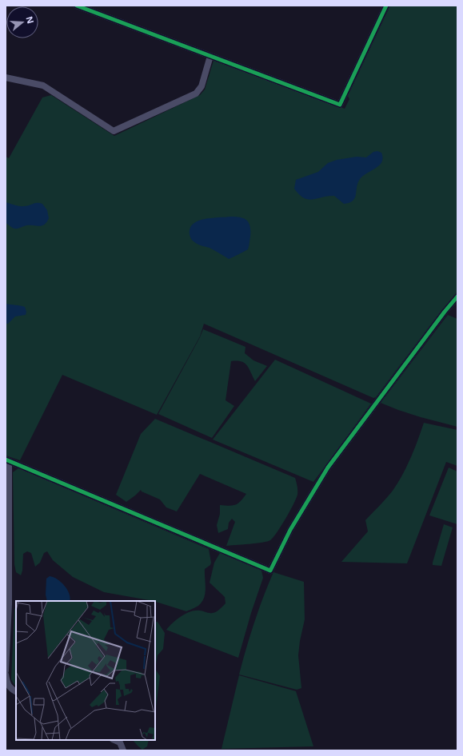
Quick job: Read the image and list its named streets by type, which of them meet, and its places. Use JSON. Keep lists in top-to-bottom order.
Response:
{
  "north": "right"
}
